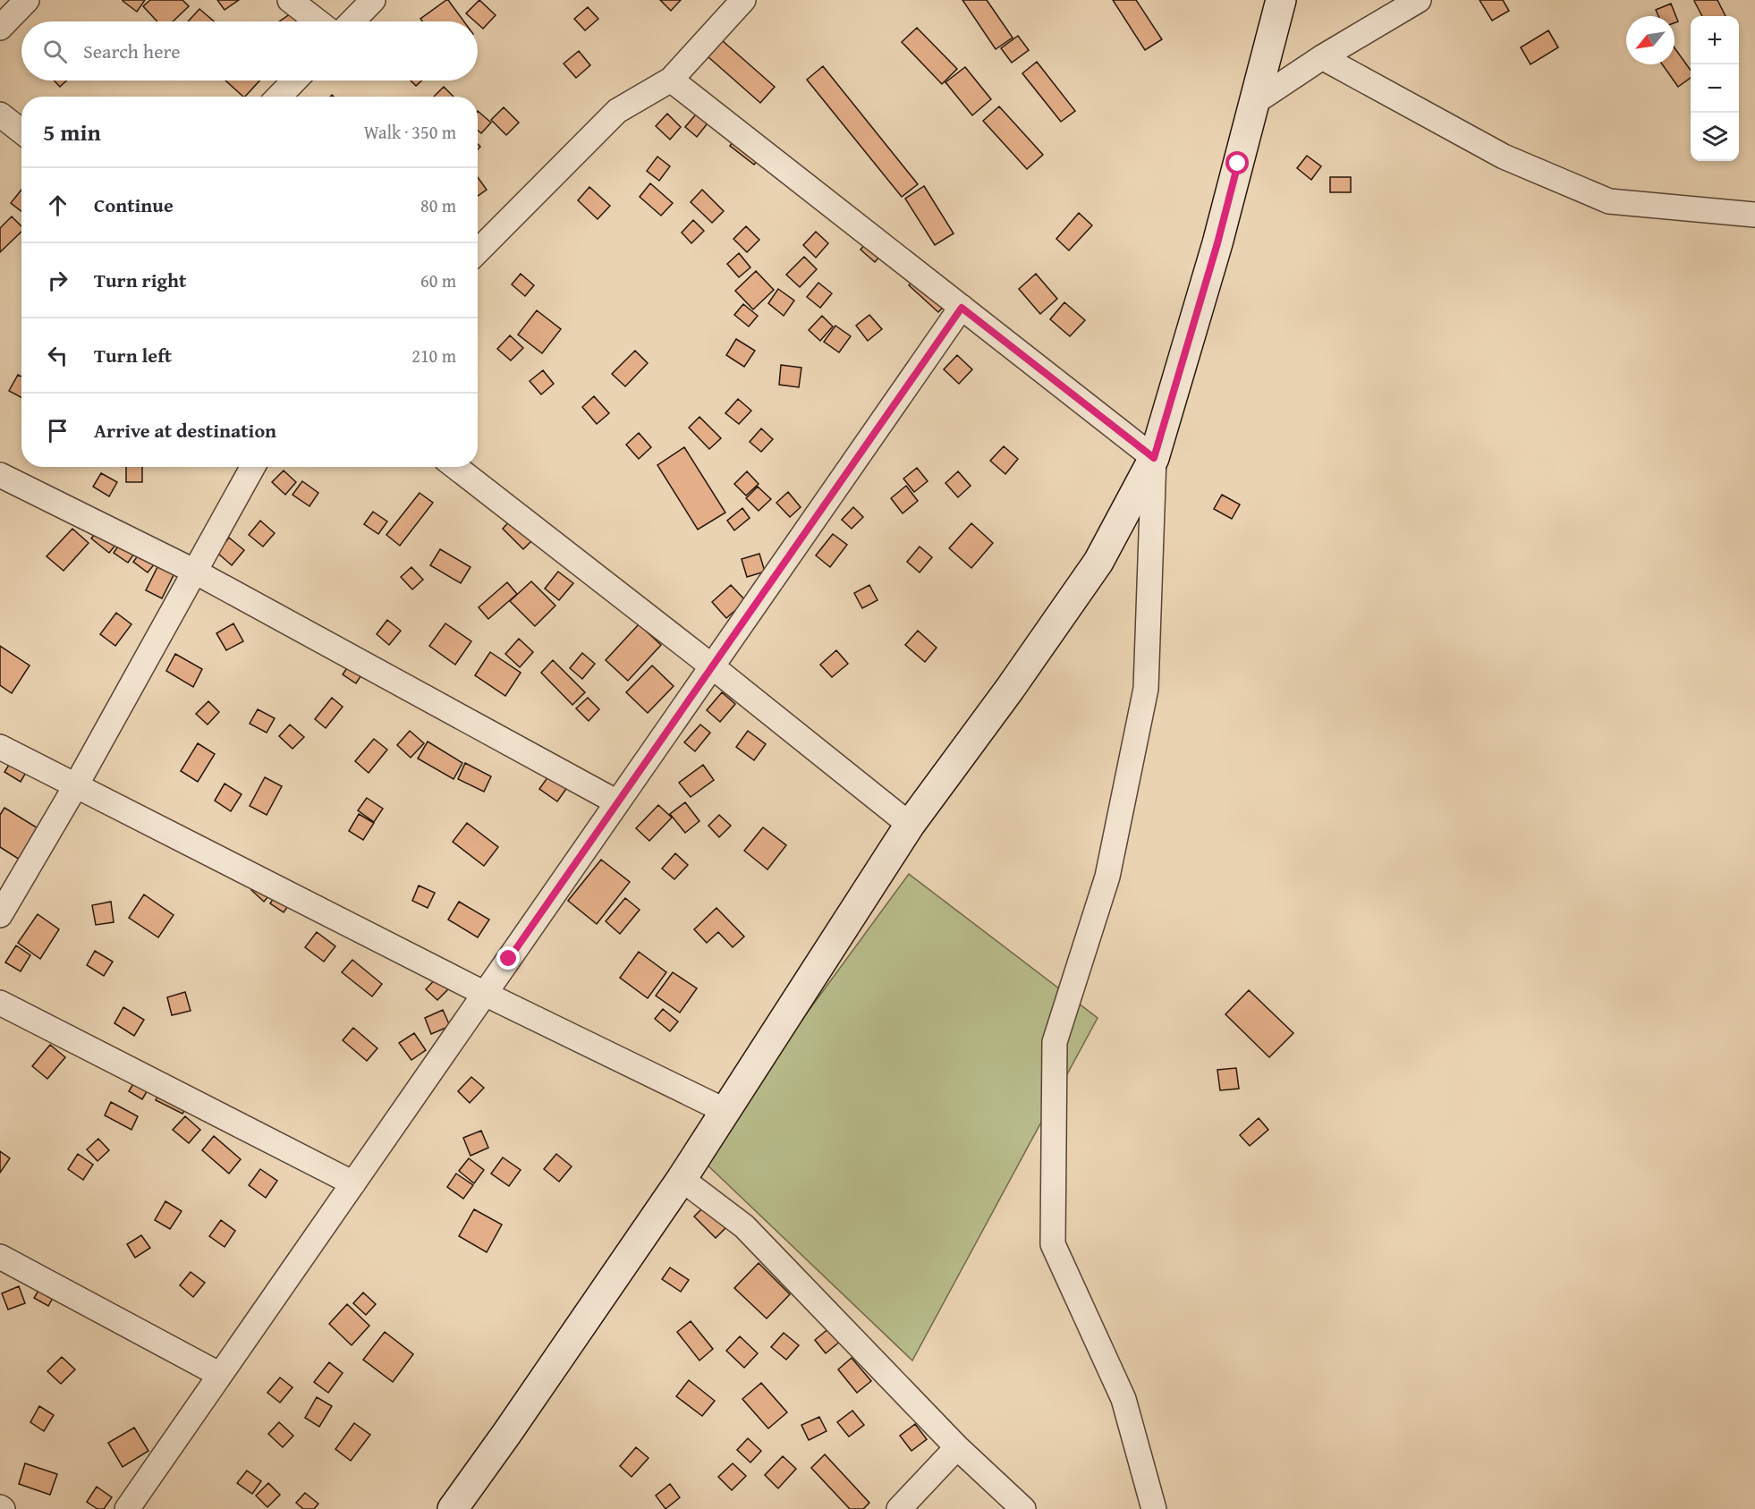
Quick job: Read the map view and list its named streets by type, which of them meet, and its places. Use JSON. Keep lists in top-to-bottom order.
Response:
{
  "north": "bottom left",
  "page": {
    "map_buttons": ["+", "−"],
    "search": "Search here",
    "heading": ["5 min", "Walk · 350 m"],
    "list": [
      ["Continue", "80 m"],
      ["Turn right", "60 m"],
      ["Turn left", "210 m"],
      "Arrive at destination"
    ]
  }
}
